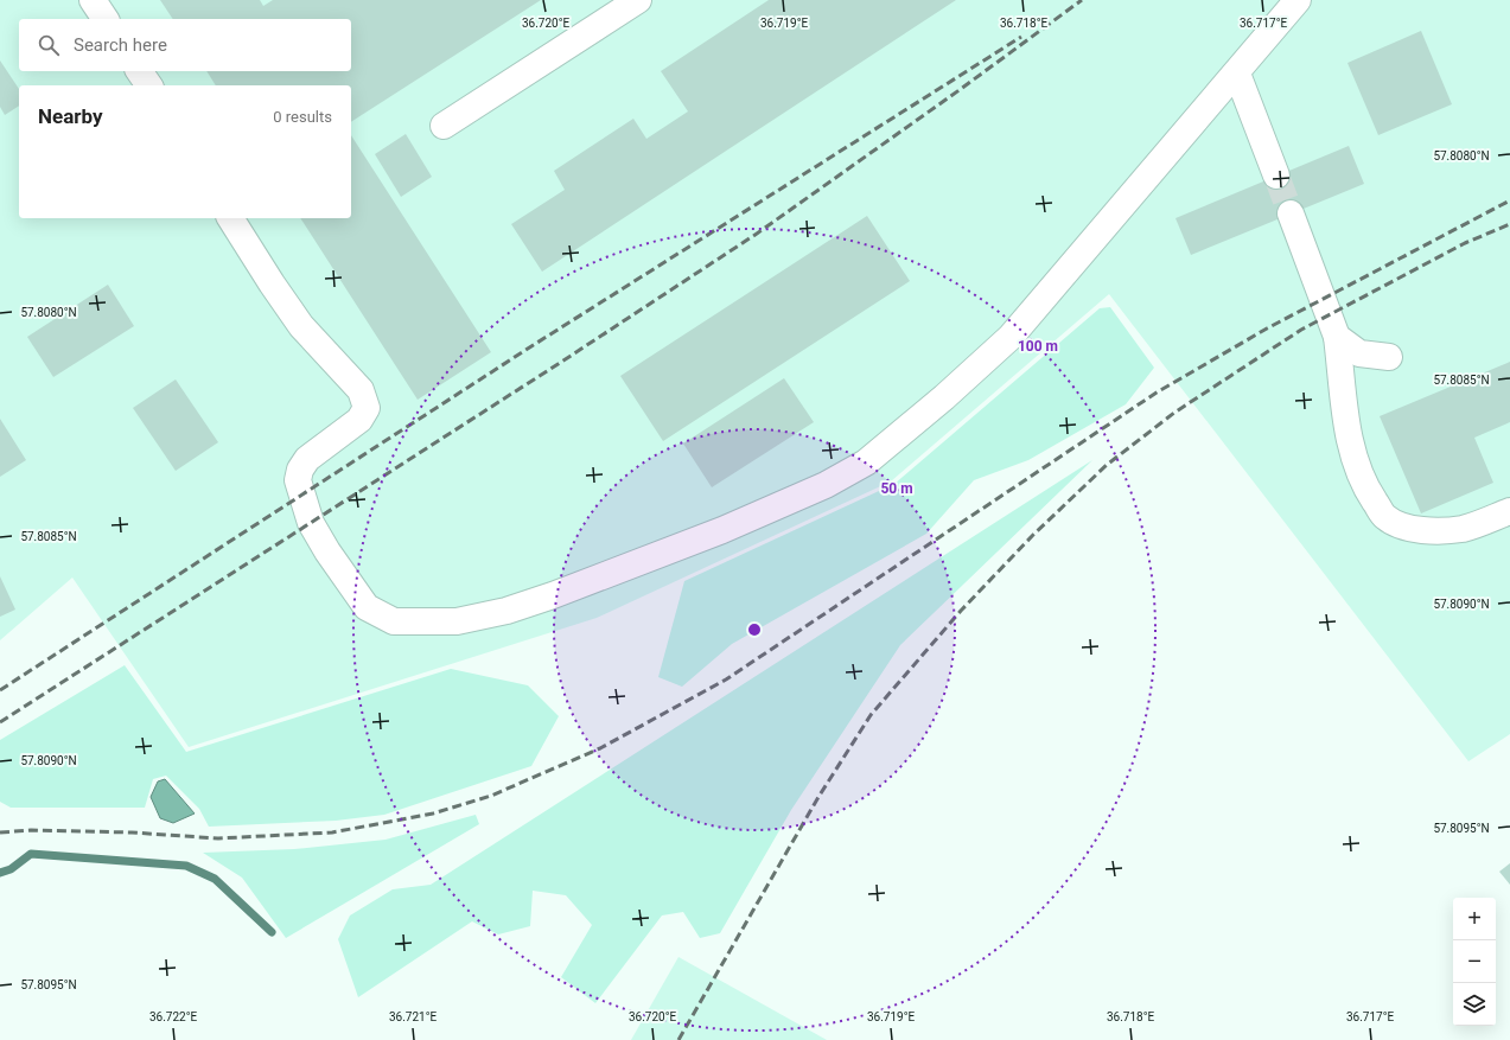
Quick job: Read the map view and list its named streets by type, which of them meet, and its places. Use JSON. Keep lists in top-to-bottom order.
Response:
{
  "page": {
    "search": "Search here",
    "heading": ["Nearby", "0 results"],
    "map_buttons": ["+", "−"]
  },
  "coordinates": [
    "36.720°E",
    "36.719°E",
    "36.718°E",
    "36.717°E",
    "57.8080°N",
    "57.8085°N",
    "57.8090°N",
    "57.8095°N",
    "36.722°E",
    "36.721°E"
  ],
  "rings": ["100 m", "50 m"]
}
